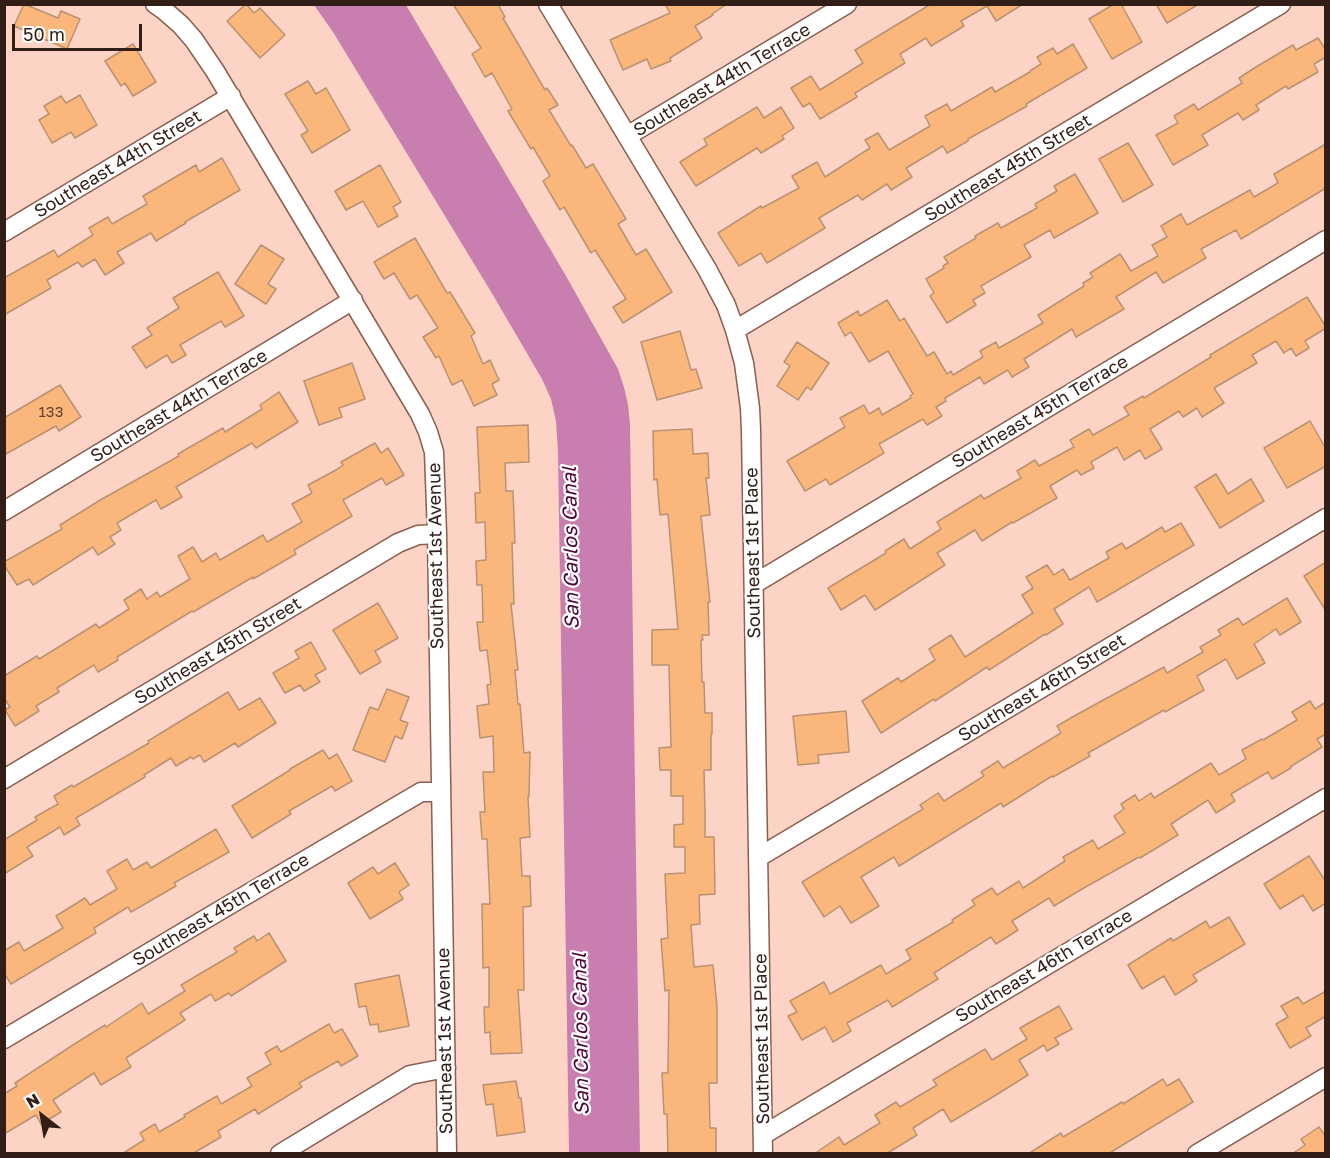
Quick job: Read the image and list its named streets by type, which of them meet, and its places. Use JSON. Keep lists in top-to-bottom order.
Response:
{
  "streets": {
    "street": [
      "Southeast 44th Terrace",
      "Southeast 44th Street",
      "Southeast 45th Street",
      "Southeast 45th Terrace",
      "Southeast 1st Place",
      "Southeast 1st Avenue",
      "Southeast 46th Street",
      "Southeast 46th Terrace"
    ]
  },
  "crossings": [
    ["Southeast 44th Terrace", "Southeast 1st Place"],
    ["Southeast 44th Terrace", "Southeast 1st Avenue"],
    ["Southeast 44th Street", "Southeast 1st Avenue"],
    ["Southeast 45th Street", "Southeast 1st Place"],
    ["Southeast 45th Street", "Southeast 1st Avenue"],
    ["Southeast 45th Terrace", "Southeast 1st Place"],
    ["Southeast 45th Terrace", "Southeast 1st Avenue"],
    ["Southeast 1st Place", "Southeast 46th Street"],
    ["Southeast 1st Place", "Southeast 46th Terrace"]
  ],
  "water": ["San Carlos Canal"],
  "house_numbers": ["133"],
  "scale_bar": "50 m",
  "north": "top left"
}
